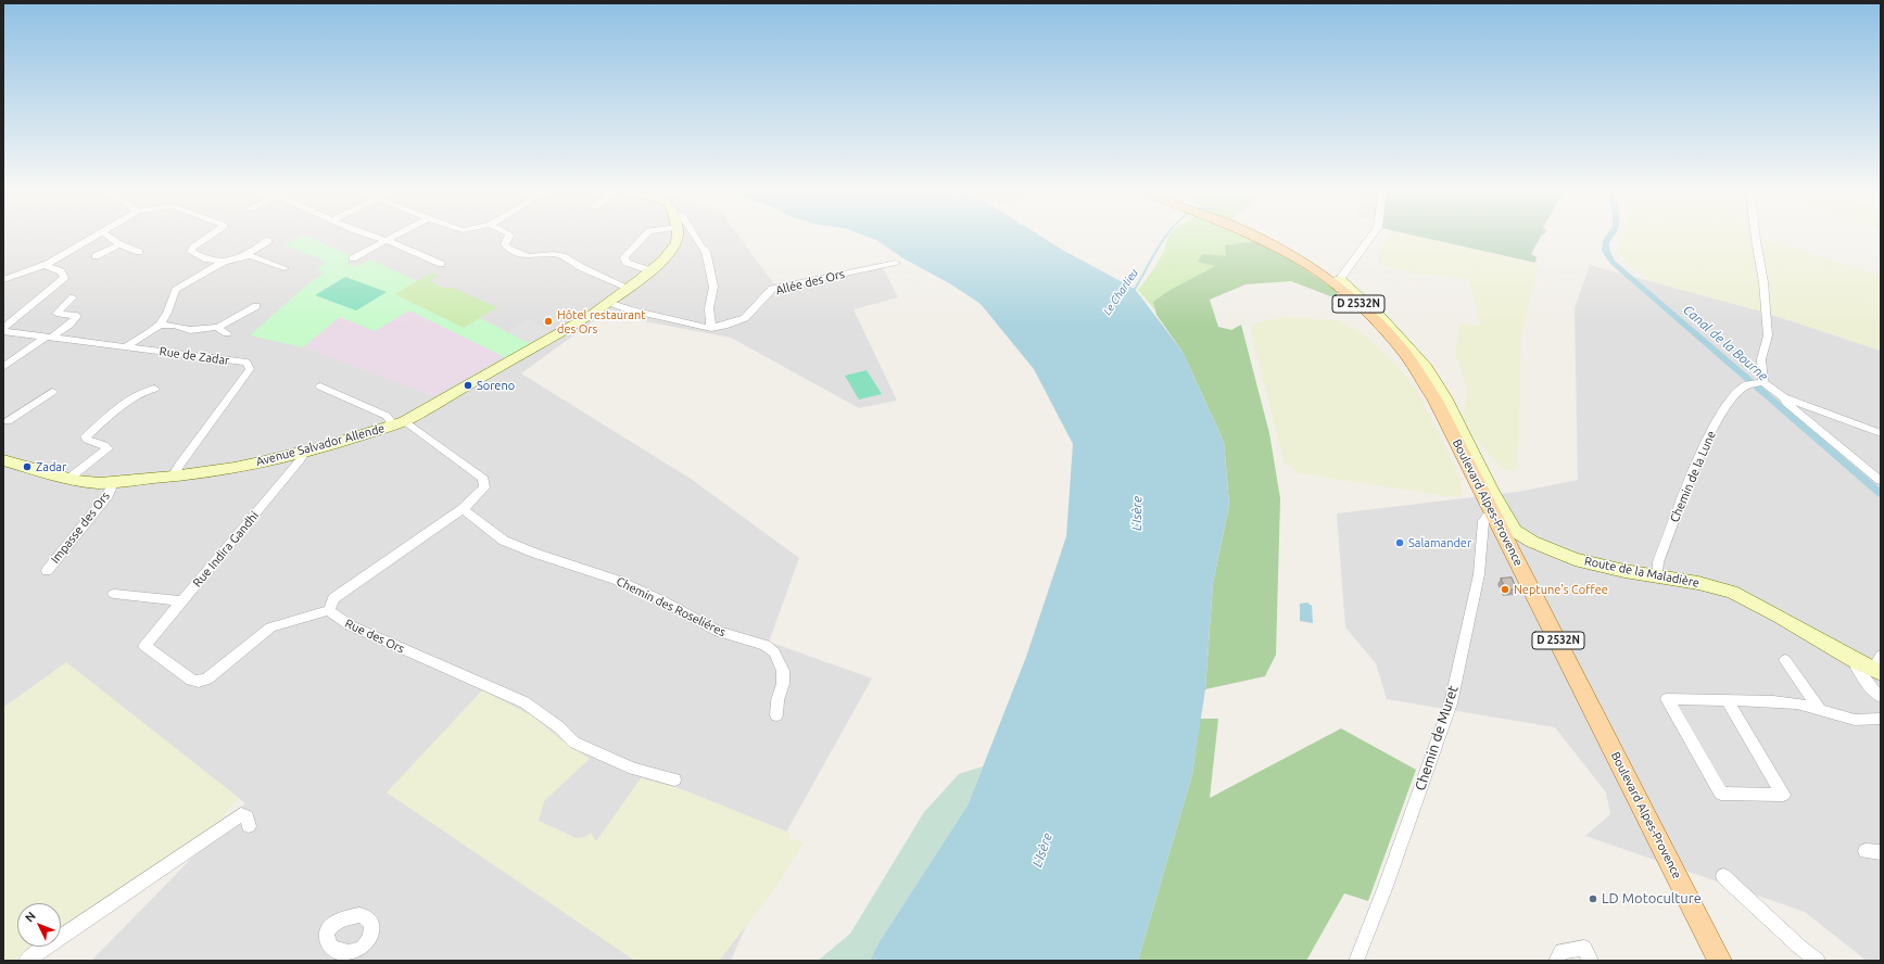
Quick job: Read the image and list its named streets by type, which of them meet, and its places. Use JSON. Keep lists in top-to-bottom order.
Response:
{
  "streets": {
    "main road": ["D 2532N", "Boulevard Alpes-Provence"],
    "street": [
      "Allée des Ors",
      "Rue de Zadar",
      "Avenue Salvador Allende",
      "Chemin de la Lune",
      "Impasse des Ors",
      "Rue Indira Gandhi",
      "Route de la Maladière",
      "Chemin des Roseliéres",
      "Rue des Ors",
      "Chemin de Muret"
    ]
  },
  "crossings": [
    ["Allée des Ors", "Avenue Salvador Allende"],
    ["Rue de Zadar", "Avenue Salvador Allende"],
    ["Avenue Salvador Allende", "Impasse des Ors"],
    ["Avenue Salvador Allende", "Rue Indira Gandhi"],
    ["Chemin de la Lune", "Route de la Maladière"],
    ["Boulevard Alpes-Provence", "Route de la Maladière"],
    ["Boulevard Alpes-Provence", "Chemin de Muret"],
    ["Rue Indira Gandhi", "Rue des Ors"]
  ],
  "water": ["Le Charlieu", "Canal de la Bourne", "L'Isère"],
  "places": [
    "Hôtel restaurant des Ors",
    "Soreno",
    "Zadar",
    "Salamander",
    "Neptune's Coffee",
    "LD Motoculture"
  ],
  "north": "top left"
}
